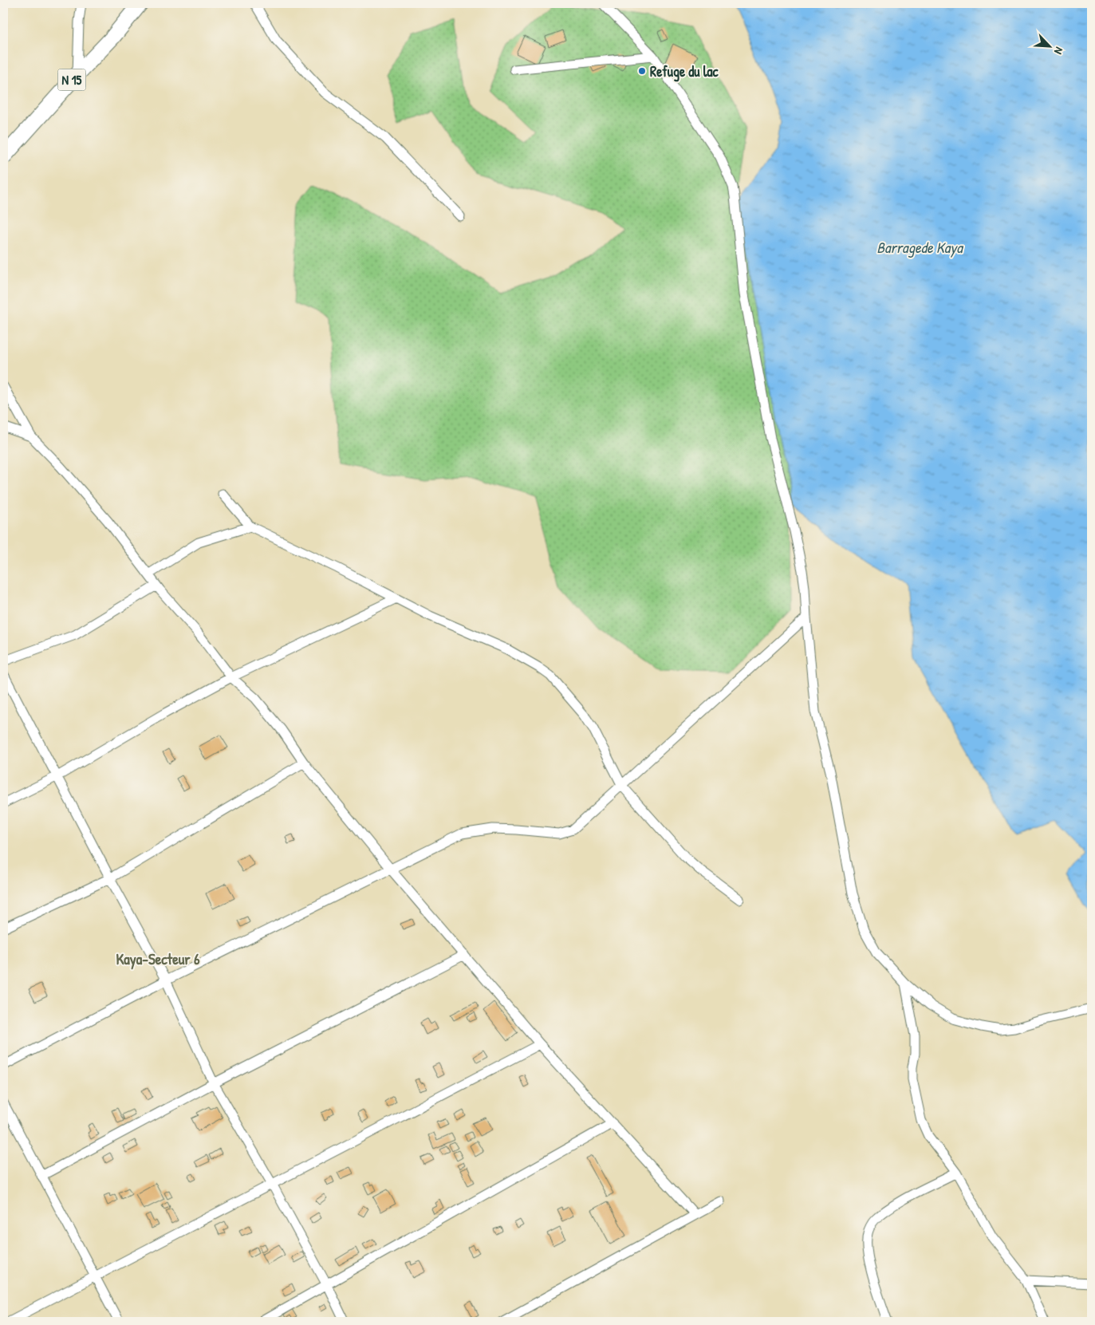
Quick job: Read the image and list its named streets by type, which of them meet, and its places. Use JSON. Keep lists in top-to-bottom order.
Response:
{
  "streets": {
    "main road": ["N 15"]
  },
  "districts": ["Kaya-Secteur 6"],
  "water": ["Barragede Kaya"],
  "places": ["Refuge du lac"],
  "north": "bottom right"
}
